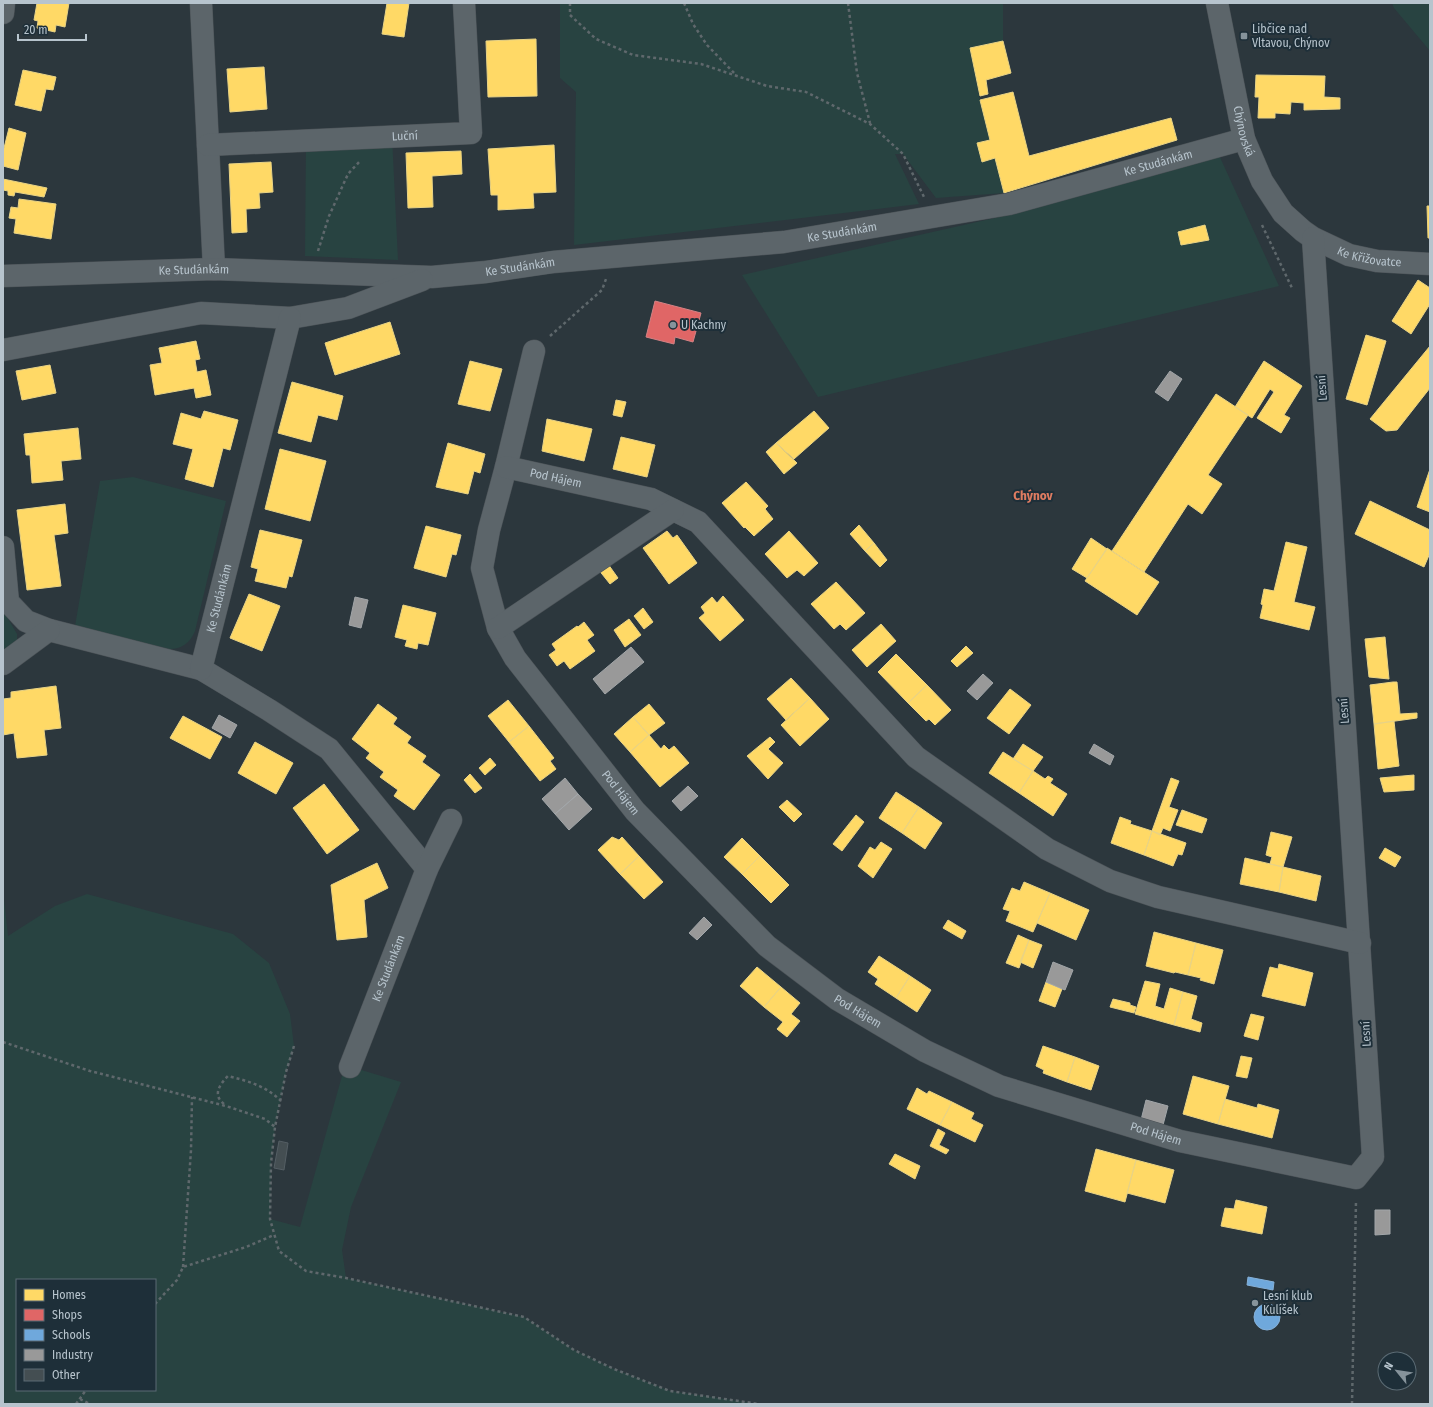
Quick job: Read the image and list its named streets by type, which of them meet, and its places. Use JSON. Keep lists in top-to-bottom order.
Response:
{
  "streets": {
    "street": [
      "Chýnovská",
      "Luční",
      "Ke Studánkám",
      "Ke Křižovatce",
      "Lesní",
      "Pod Hájem"
    ]
  },
  "crossings": [
    ["Chýnovská", "Ke Studánkám"],
    ["Chýnovská", "Ke Křižovatce"],
    ["Chýnovská", "Lesní"],
    ["Ke Křižovatce", "Lesní"],
    ["Lesní", "Pod Hájem"]
  ],
  "districts": ["Chýnov"],
  "places": {
    "transit": ["Libčice nad Vltavou, Chýnov"],
    "other": ["U Kachny", "Lesní klub Kulíšek"]
  },
  "legend": [
    "Homes",
    "Shops",
    "Schools",
    "Industry",
    "Other"
  ],
  "scale_bar": "20 m",
  "north": "top left"
}
